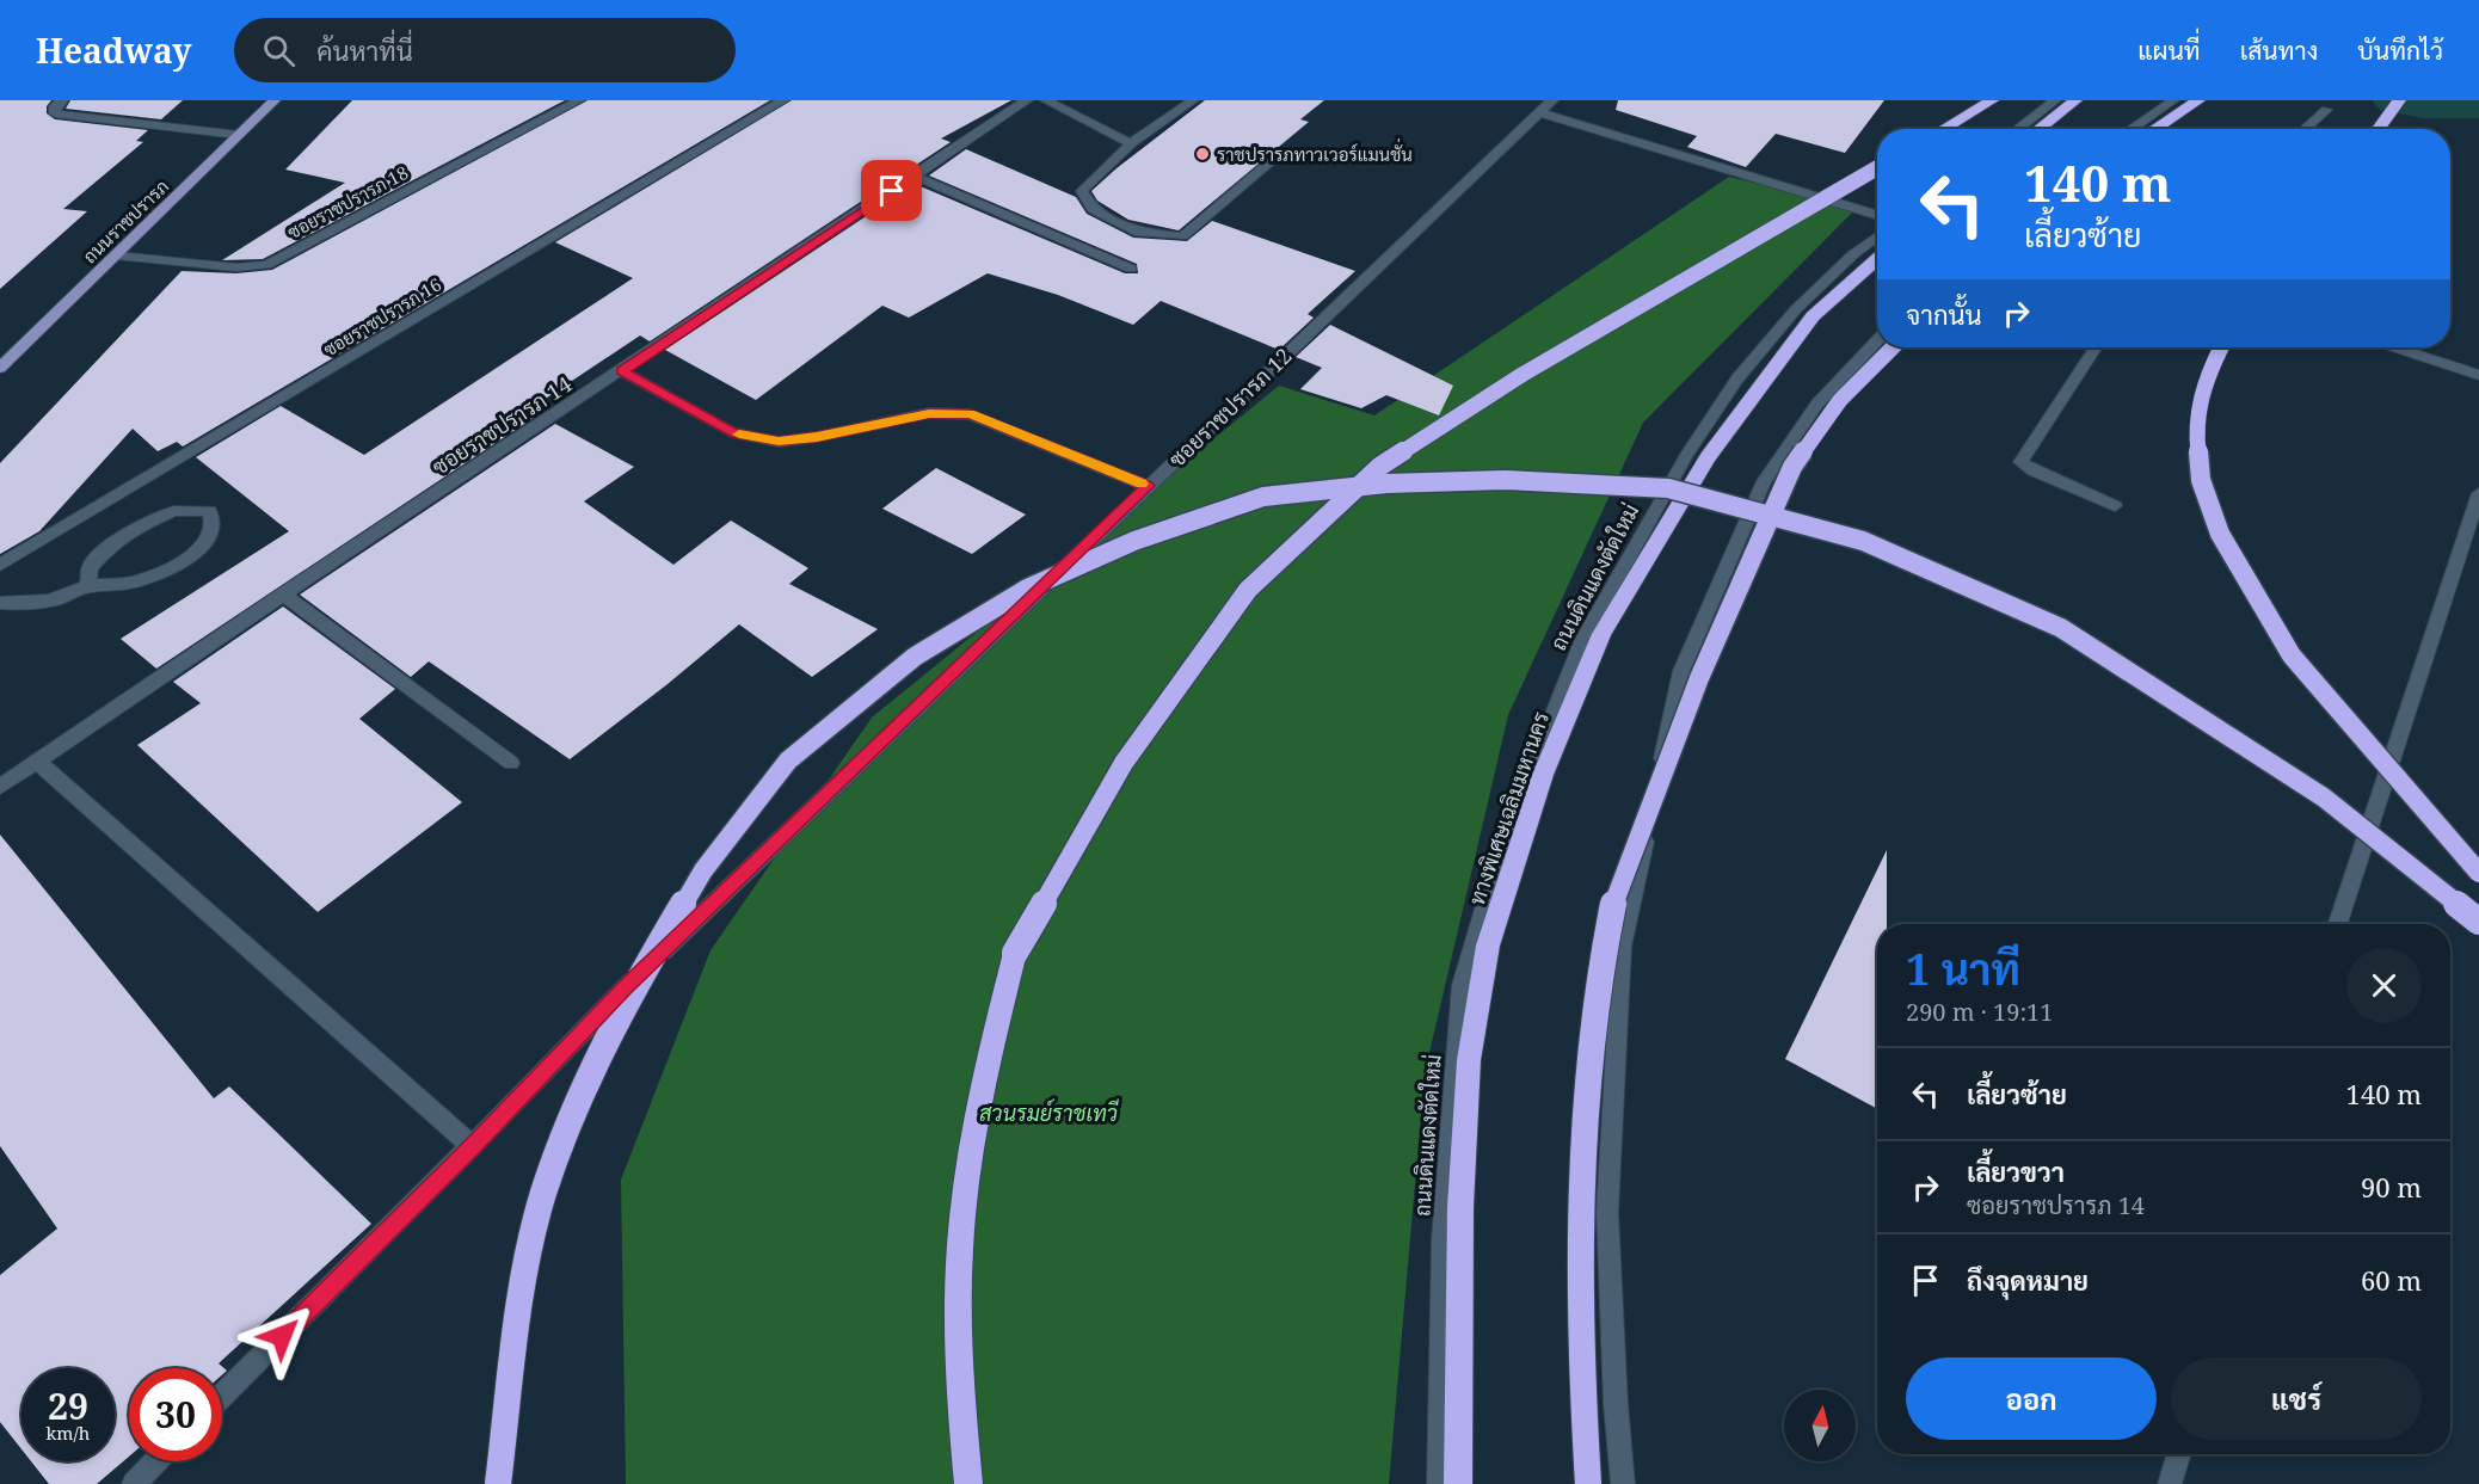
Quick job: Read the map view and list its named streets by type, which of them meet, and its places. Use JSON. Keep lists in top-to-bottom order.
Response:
{
  "streets": {
    "highway": ["ทางพิเศษเฉลิมมหานคร"],
    "main road": ["ถนนราชปรารภ"],
    "street": [
      "ซอยราชปรารภ 18",
      "ซอยราชปรารภ 16",
      "ซอยราชปรารภ 12",
      "ซอยราชปรารภ 14",
      "ถนนดินแดงตัดใหม่"
    ]
  },
  "crossings": [
    ["ซอยราชปรารภ 18", "ถนนราชปรารภ"]
  ],
  "parks": ["สวนรมย์ราชเทวี"],
  "places": ["ราชปรารภทาวเวอร์แมนชั่น"],
  "north": "top",
  "page": {
    "header": "Headway",
    "search": "ค้นหาที่นี่",
    "nav": ["แผนที่", "เส้นทาง", "บันทึกไว้"],
    "turn": ["140 m", "เลี้ยวซ้าย"],
    "then": "จากนั้น",
    "heading": ["1 นาที", "290 m · 19:11"],
    "list": [
      {
        "name": "เลี้ยวซ้าย",
        "value": "140 m"
      },
      {
        "name": "เลี้ยวขวา",
        "note": "ซอยราชปรารภ 14",
        "value": "90 m"
      },
      {
        "name": "ถึงจุดหมาย",
        "value": "60 m"
      }
    ],
    "buttons": ["ออก", "แชร์"],
    "speed": "29 km/h",
    "limit": "30"
  }
}
